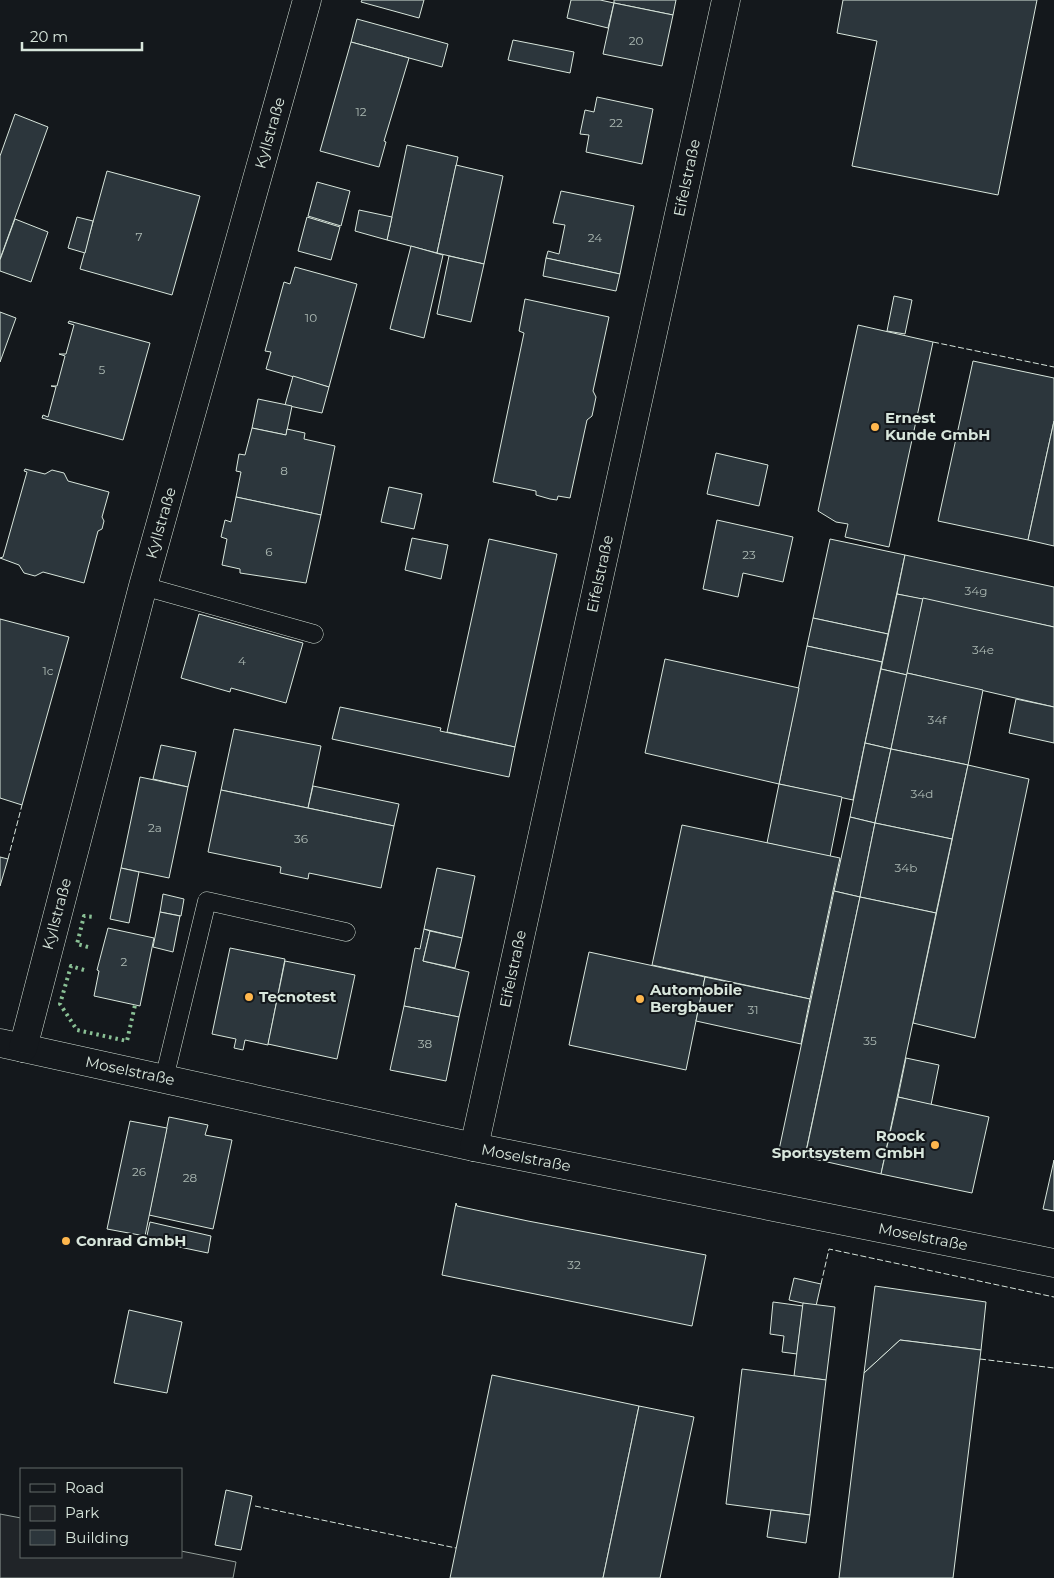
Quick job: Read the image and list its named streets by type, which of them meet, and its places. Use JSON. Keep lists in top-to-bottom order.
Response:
{
  "streets": {
    "street": ["Kyllstraße", "Eifelstraße", "Moselstraße"]
  },
  "crossings": [
    ["Kyllstraße", "Moselstraße"],
    ["Eifelstraße", "Moselstraße"]
  ],
  "places": [
    "Ernest Kunde GmbH",
    "Tecnotest",
    "Automobile Bergbauer",
    "Roock Sportsystem GmbH",
    "Conrad GmbH"
  ],
  "house_numbers": [
    "20",
    "12",
    "22",
    "7",
    "24",
    "10",
    "5",
    "8",
    "6",
    "23",
    "34g",
    "34e",
    "4",
    "1c",
    "34f",
    "34d",
    "2a",
    "36",
    "34b",
    "2",
    "31",
    "35",
    "38",
    "26",
    "28",
    "32"
  ],
  "legend": ["Road", "Park", "Building"],
  "scale_bar": "20 m"
}
